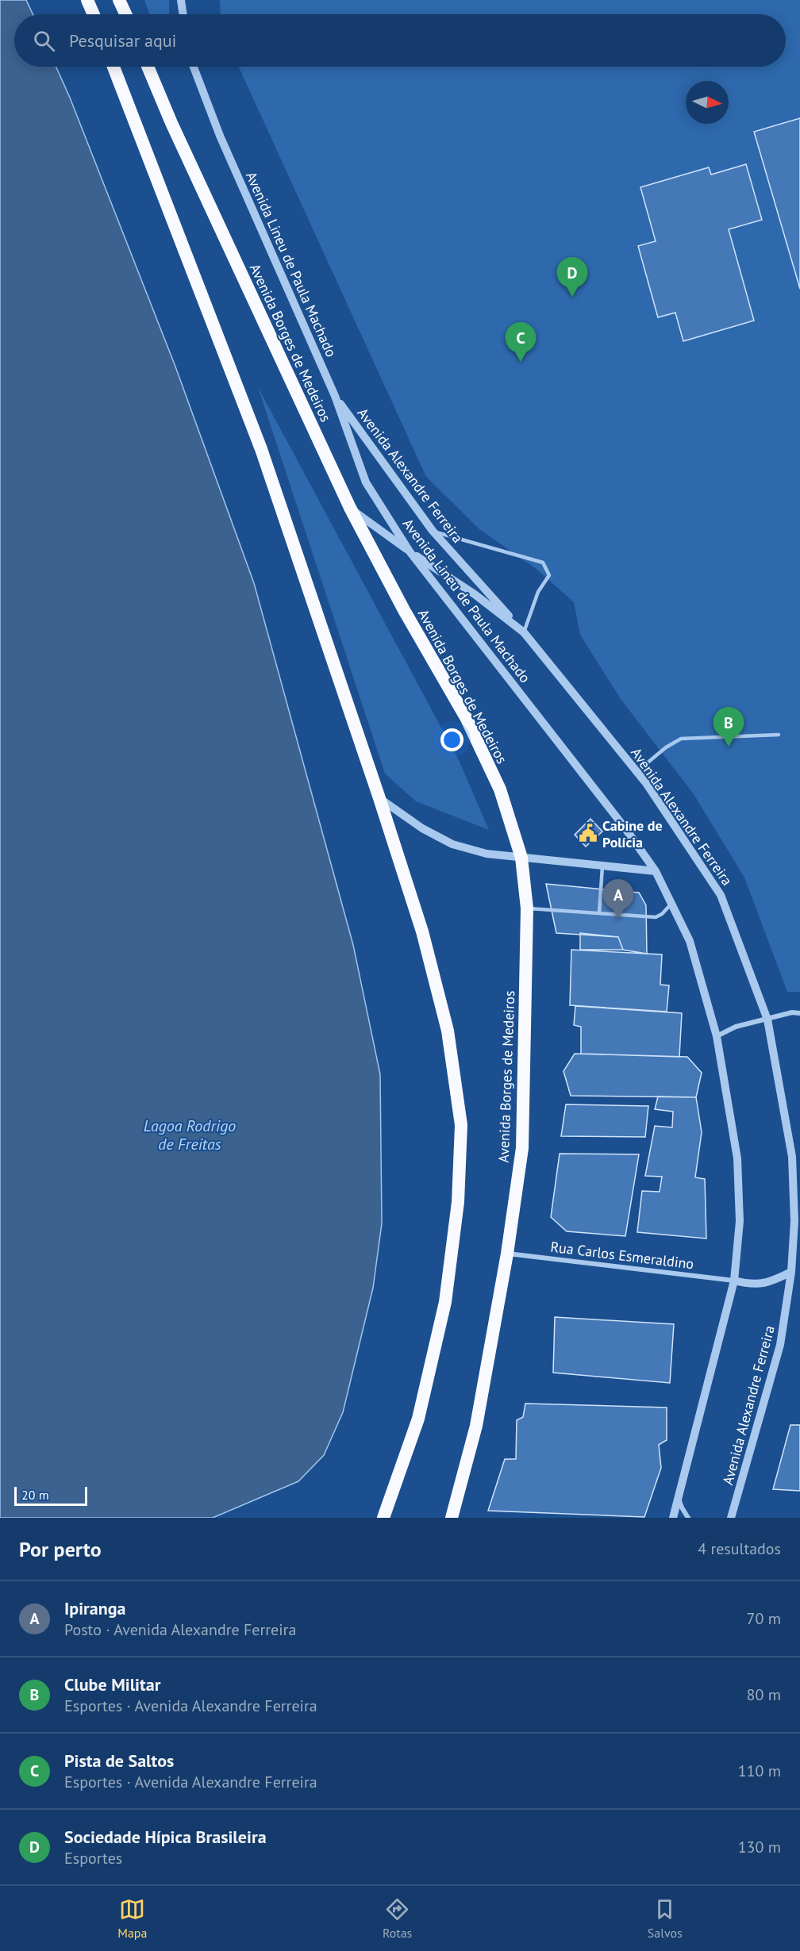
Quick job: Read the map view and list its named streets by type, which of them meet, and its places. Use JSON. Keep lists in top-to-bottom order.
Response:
{
  "streets": {
    "highway": ["Avenida Borges de Medeiros"],
    "street": ["Avenida Lineu de Paula Machado", "Avenida Alexandre Ferreira", "Rua Carlos Esmeraldino"]
  },
  "crossings": [
    ["Avenida Lineu de Paula Machado", "Avenida Alexandre Ferreira"],
    ["Avenida Borges de Medeiros", "Avenida Alexandre Ferreira"],
    ["Avenida Borges de Medeiros", "Rua Carlos Esmeraldino"]
  ],
  "water": ["Lagoa Rodrigo de Freitas"],
  "places": {
    "public building": ["Cabine de Polícia"]
  },
  "scale_bar": "20 m",
  "north": "right",
  "page": {
    "search": "Pesquisar aqui",
    "pins": [
      "D",
      "C",
      "B",
      "A"
    ],
    "scale": "20 m",
    "heading": ["Por perto", "4 resultados"],
    "list": [
      {
        "mark": "A",
        "name": "Ipiranga",
        "note": "Posto · Avenida Alexandre Ferreira",
        "value": "70 m"
      },
      {
        "mark": "B",
        "name": "Clube Militar",
        "note": "Esportes · Avenida Alexandre Ferreira",
        "value": "80 m"
      },
      {
        "mark": "C",
        "name": "Pista de Saltos",
        "note": "Esportes · Avenida Alexandre Ferreira",
        "value": "110 m"
      },
      {
        "mark": "D",
        "name": "Sociedade Hípica Brasileira",
        "note": "Esportes",
        "value": "130 m"
      }
    ],
    "nav": ["Mapa", "Rotas", "Salvos"]
  }
}
